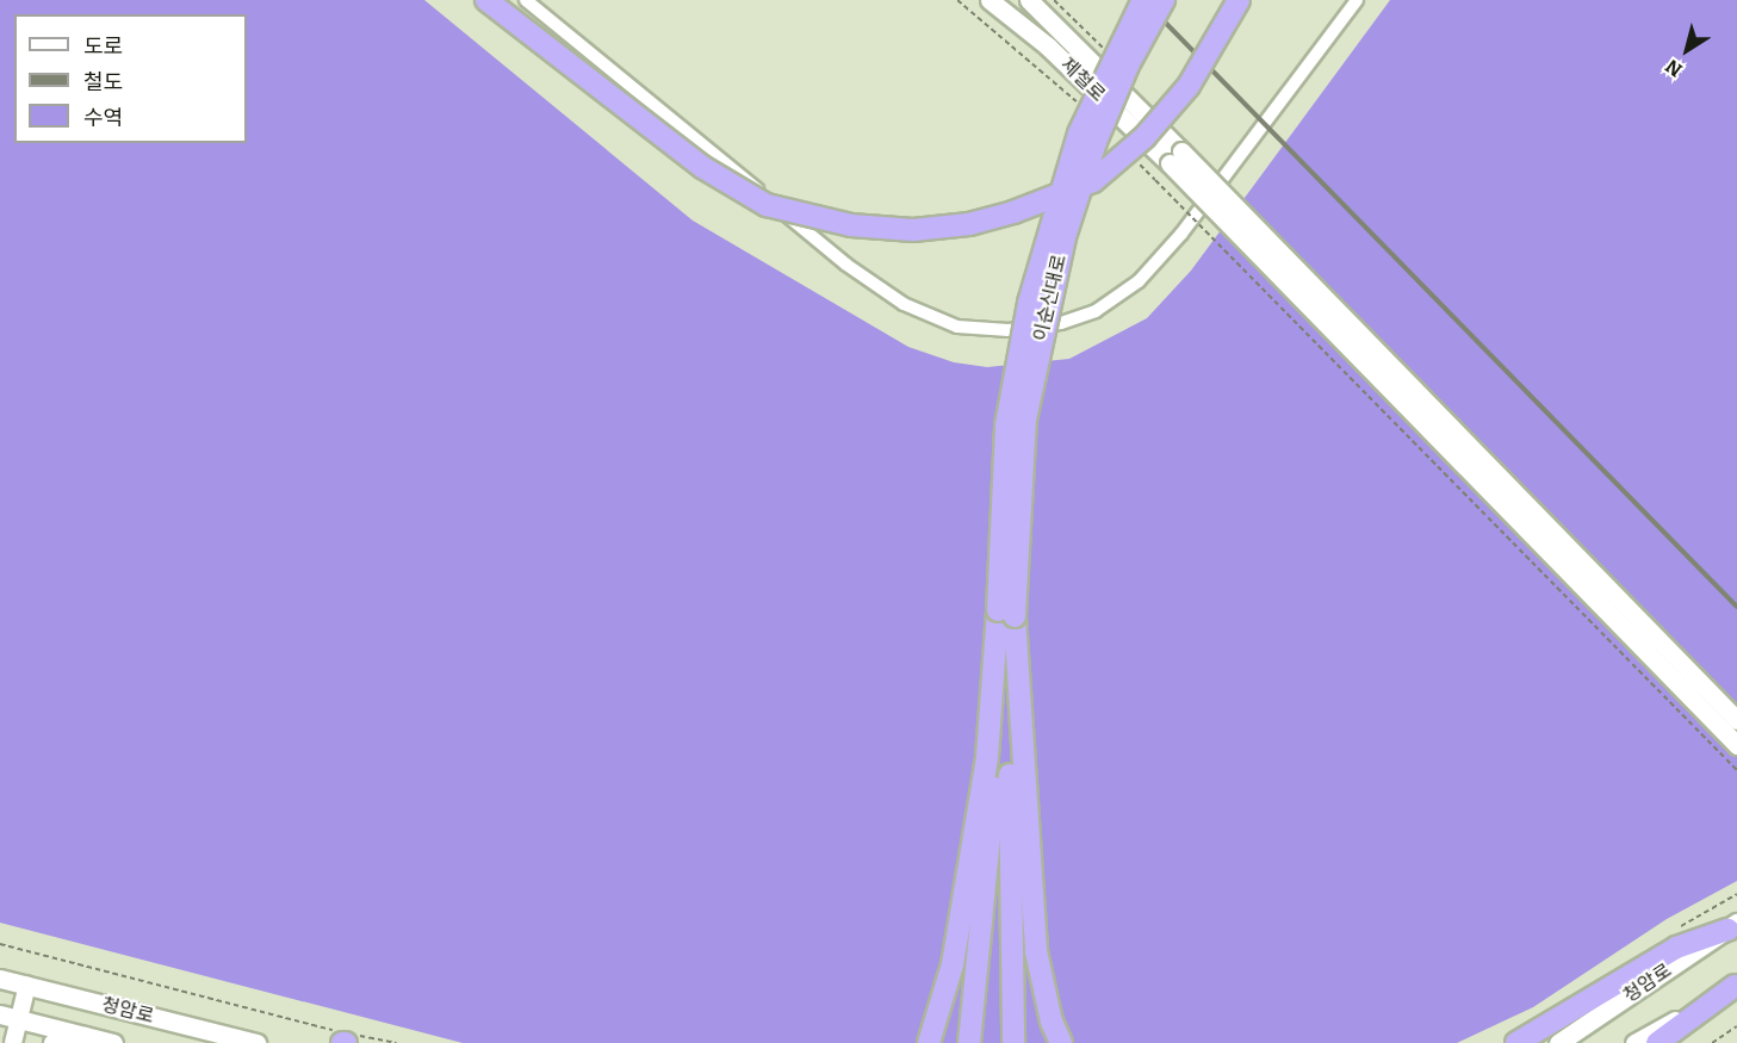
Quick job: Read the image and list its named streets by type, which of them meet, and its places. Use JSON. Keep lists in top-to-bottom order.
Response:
{
  "streets": {
    "highway": ["이순신대로"],
    "main road": ["제철로", "청암로"]
  },
  "legend": ["도로", "철도", "수역"],
  "north": "bottom left"
}
